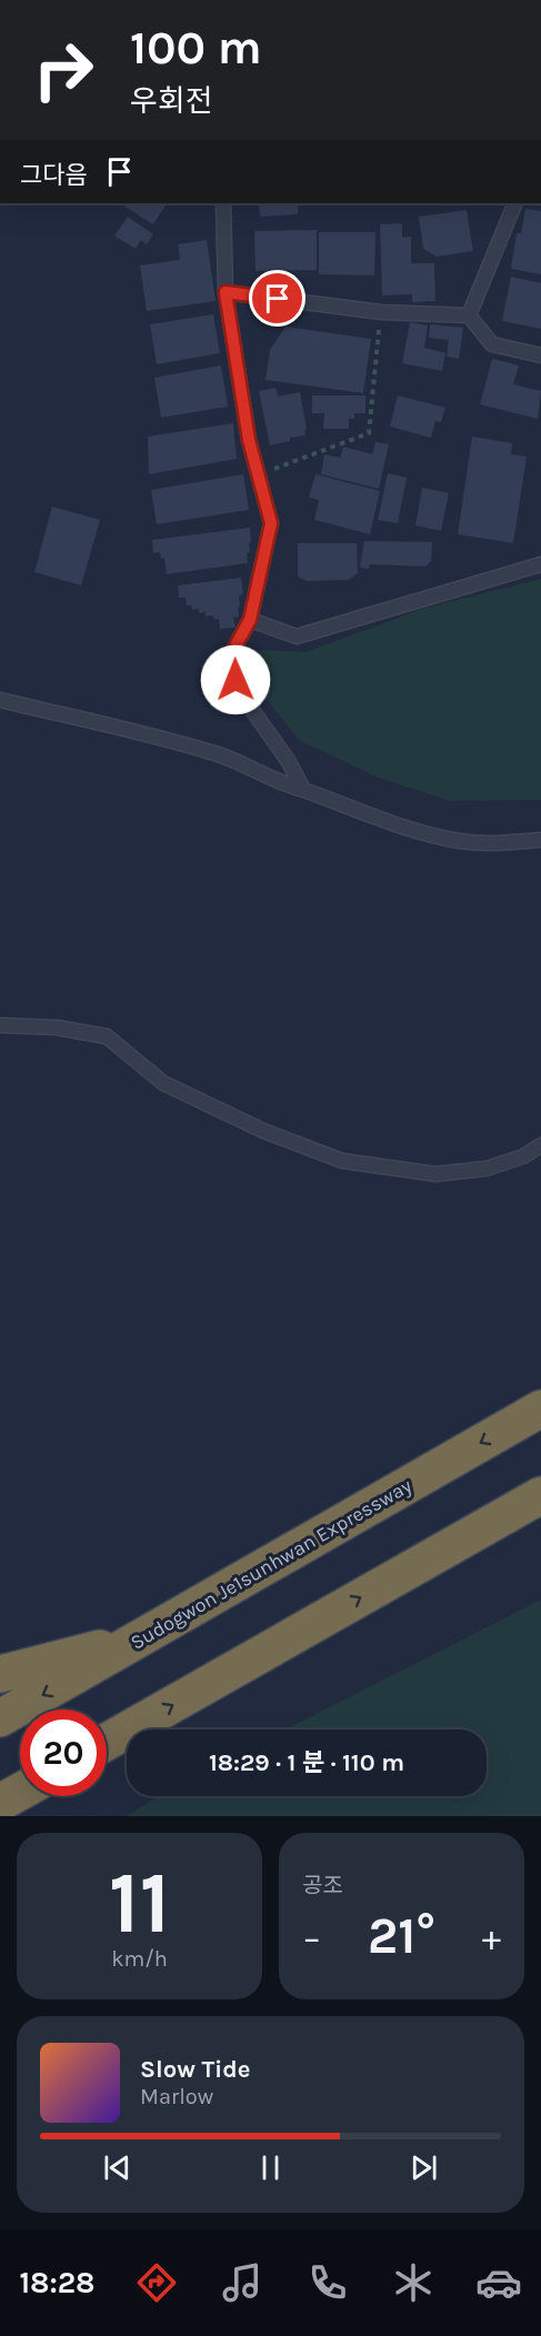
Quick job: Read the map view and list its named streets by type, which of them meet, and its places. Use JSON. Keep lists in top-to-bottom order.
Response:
{
  "streets": {
    "highway": ["Sudogwon Je1sunhwan Expressway"]
  },
  "page": {
    "turn": ["100 m", "우회전"],
    "then": "그다음",
    "limit": "20",
    "trip": "18:29 · 1 분 · 110 m",
    "tile": [
      ["11", "km/h"],
      "공조"
    ],
    "heat": ["−", "21°", "+"],
    "song": ["Slow Tide", "Marlow"],
    "tabs": "18:28"
  }
}
